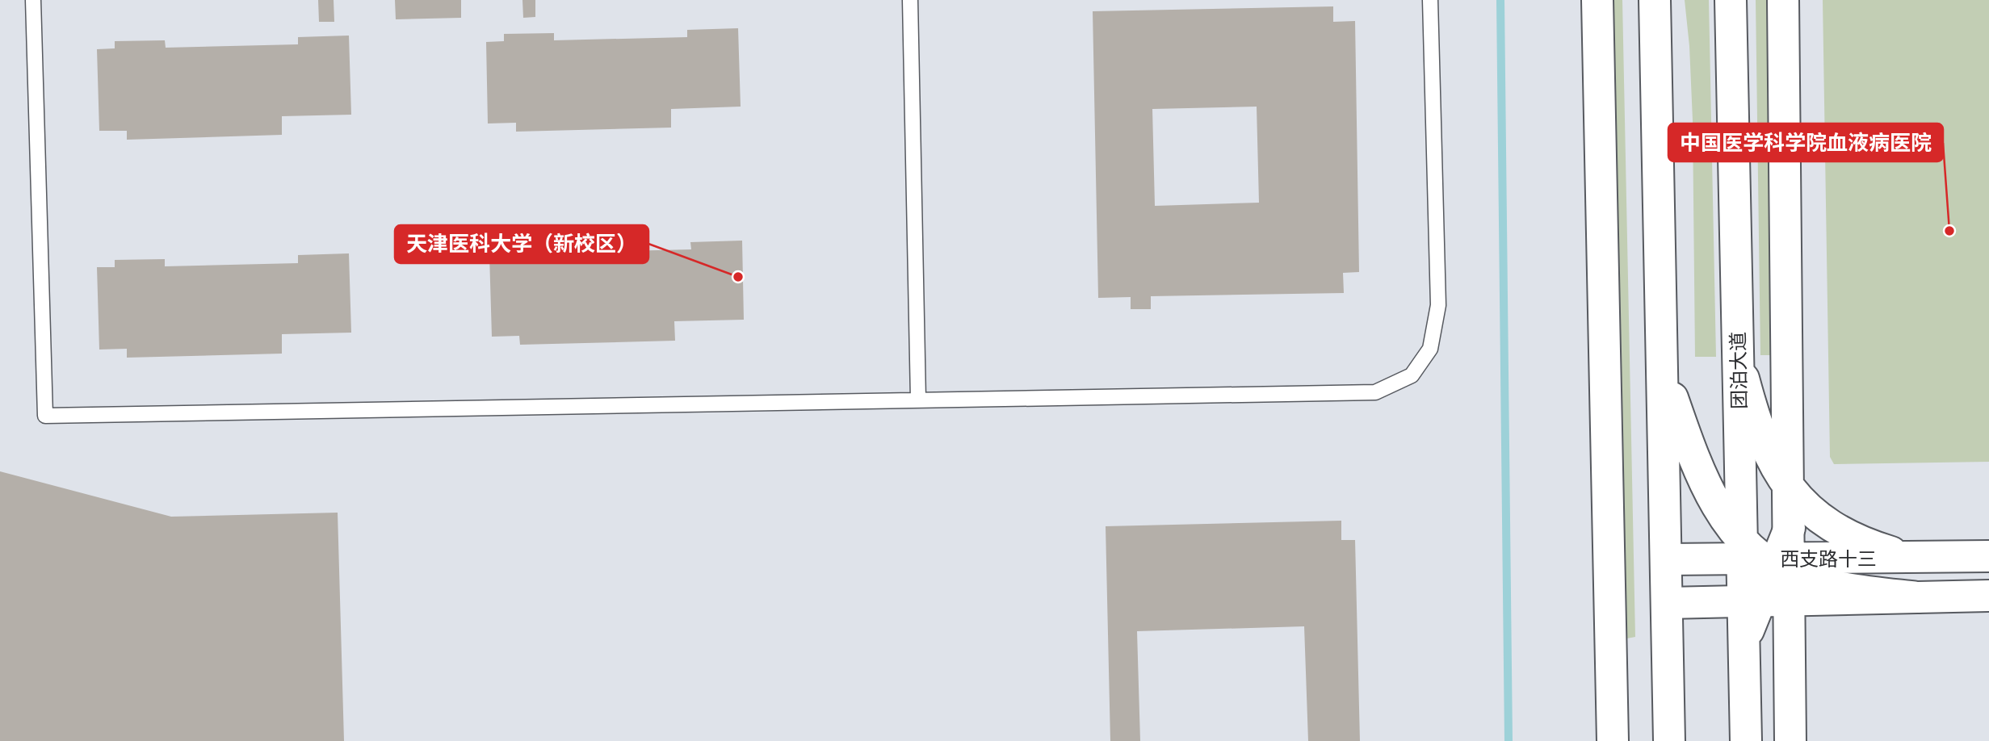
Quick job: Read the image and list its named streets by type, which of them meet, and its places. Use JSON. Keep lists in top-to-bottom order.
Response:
{
  "streets": {
    "main road": ["团泊大道", "西支路十三"]
  },
  "crossings": [
    ["团泊大道", "西支路十三"]
  ],
  "places": ["中国医学科学院血液病医院", "天津医科大学（新校区）"]
}
